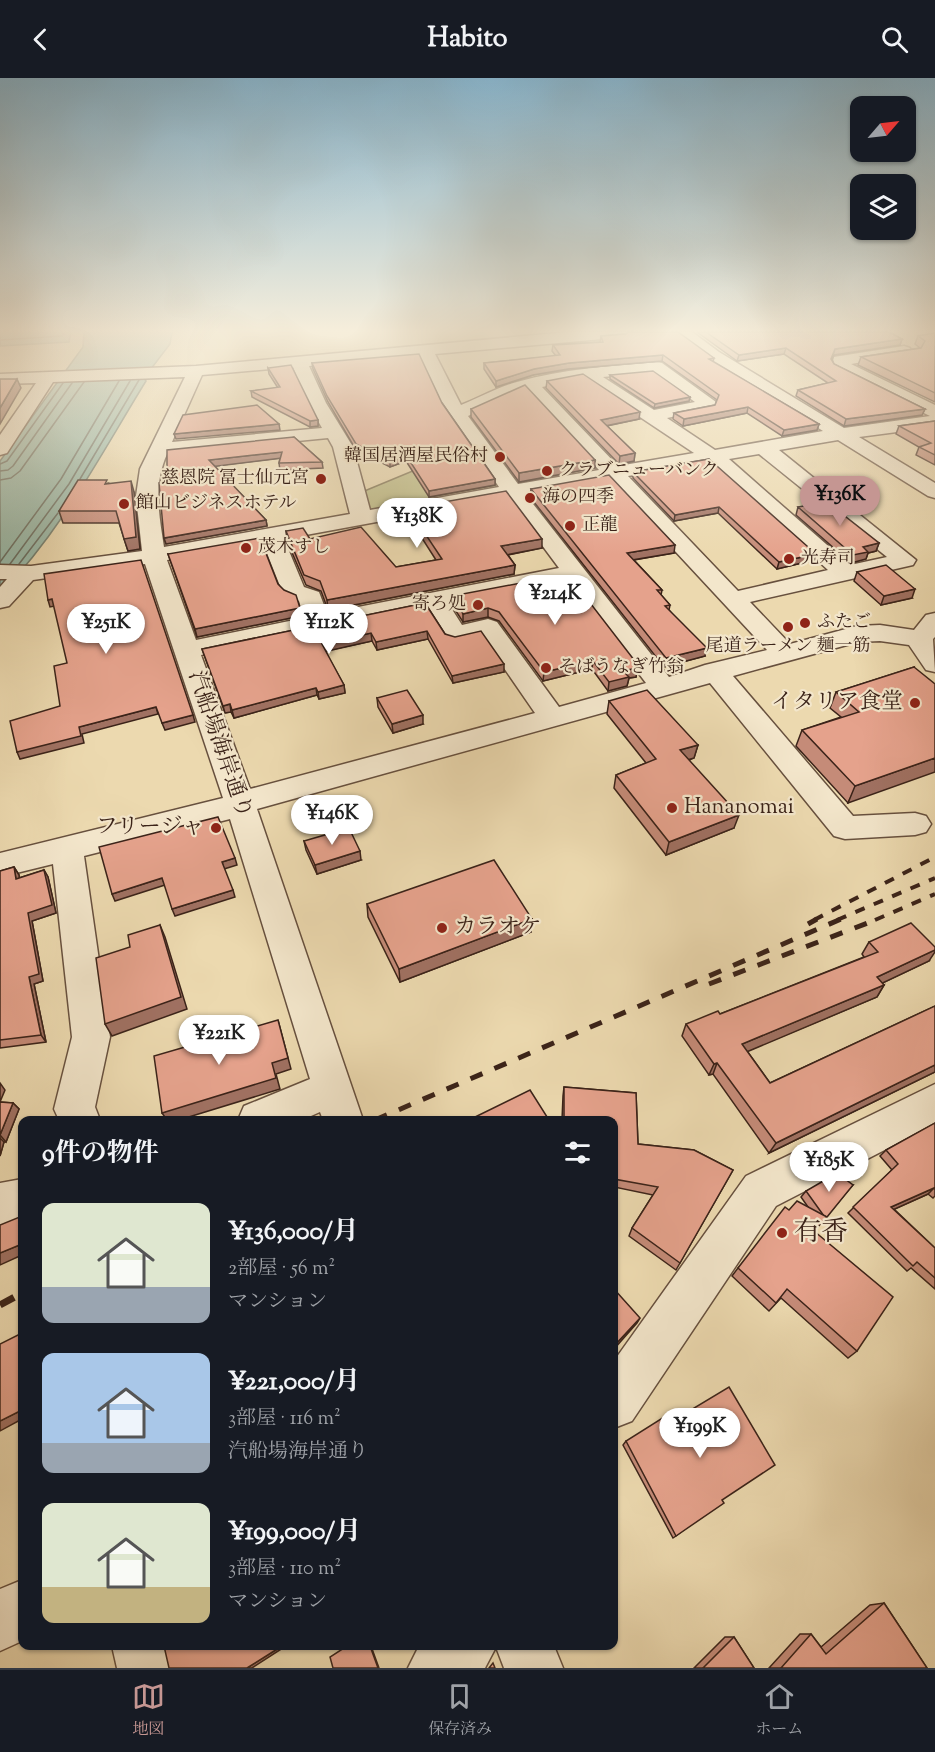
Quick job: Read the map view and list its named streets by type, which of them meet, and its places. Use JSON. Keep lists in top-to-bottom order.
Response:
{
  "streets": {
    "street": ["汽船場海岸通り"]
  },
  "places": [
    "韓国居酒屋民俗村",
    "クラブニューバンク",
    "慈恩院 冨士仙元宮",
    "海の四季",
    "館山ビジネスホテル",
    "正龍",
    "茂木すし",
    "光寿司",
    "寄ろ処",
    "ふたご",
    "尾道ラーメン 麺一筋",
    "そばうなぎ竹翁",
    "イタリア食堂",
    "Hananomai",
    "フリージャ",
    "カラオケ",
    "有香"
  ],
  "north": "top right",
  "page": {
    "header": "Habito",
    "price": [
      "¥136K",
      "¥138K",
      "¥214K",
      "¥251K",
      "¥112K",
      "¥146K",
      "¥221K",
      "¥185K",
      "¥199K"
    ],
    "heading": "9件の物件",
    "list": [
      {
        "name": "¥136,000/月",
        "note": "2部屋 · 56 m² · マンション"
      },
      {
        "name": "¥221,000/月",
        "note": "3部屋 · 116 m² · 汽船場海岸通り"
      },
      {
        "name": "¥199,000/月",
        "note": "3部屋 · 110 m² · マンション"
      }
    ],
    "tabs": ["地図", "保存済み", "ホーム"]
  }
}
